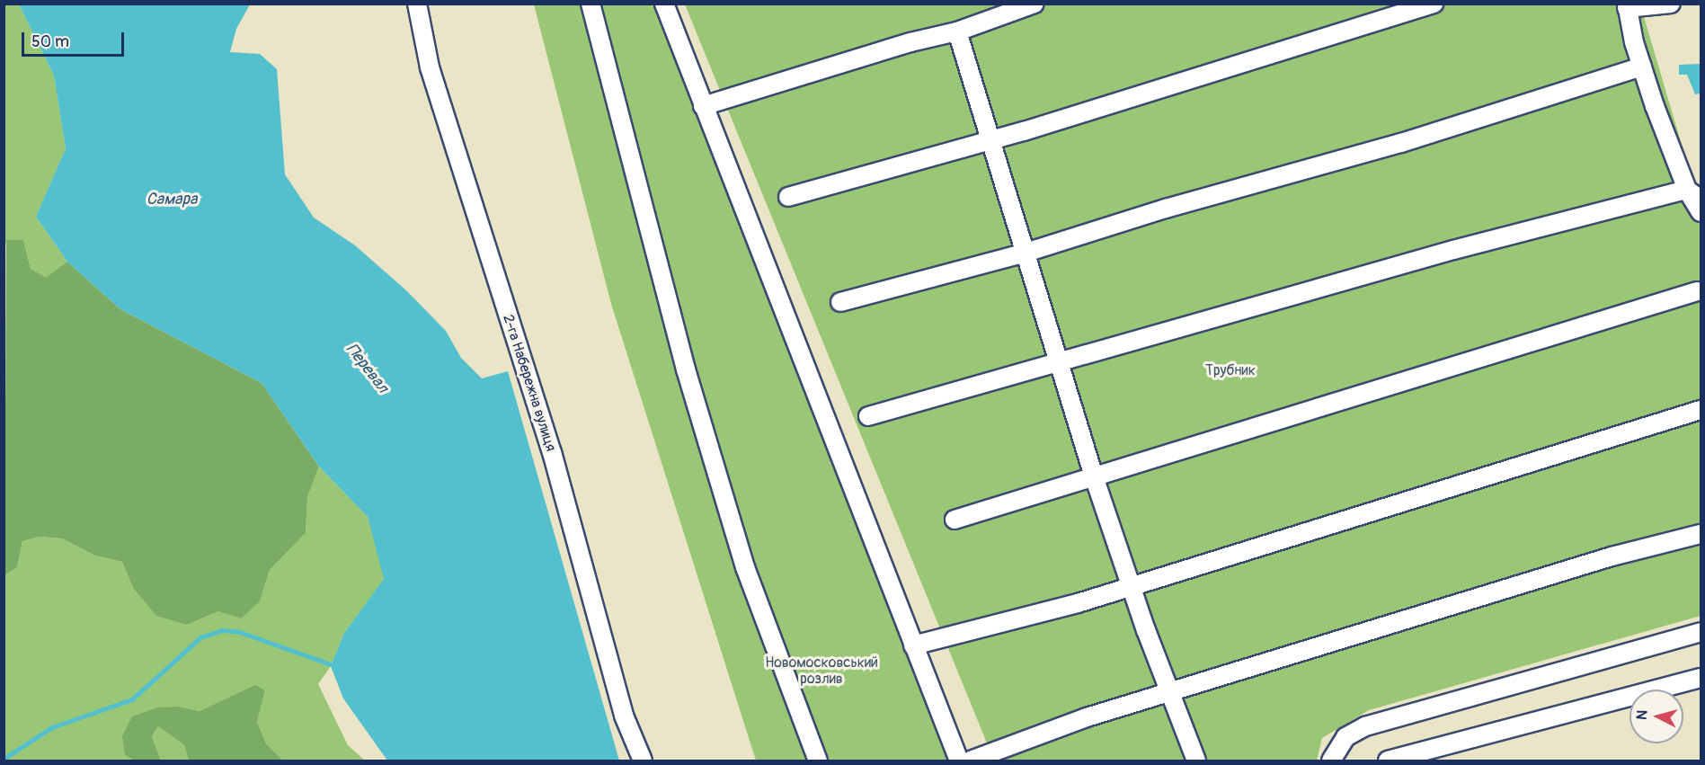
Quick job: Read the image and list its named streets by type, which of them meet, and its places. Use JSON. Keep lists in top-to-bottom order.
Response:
{
  "streets": {
    "street": ["2-га Набережна вулиця"]
  },
  "water": ["Самара", "Перевал"],
  "parks": ["Трубник", "Новомосковський розлив"],
  "scale_bar": "50 m",
  "north": "left"
}
